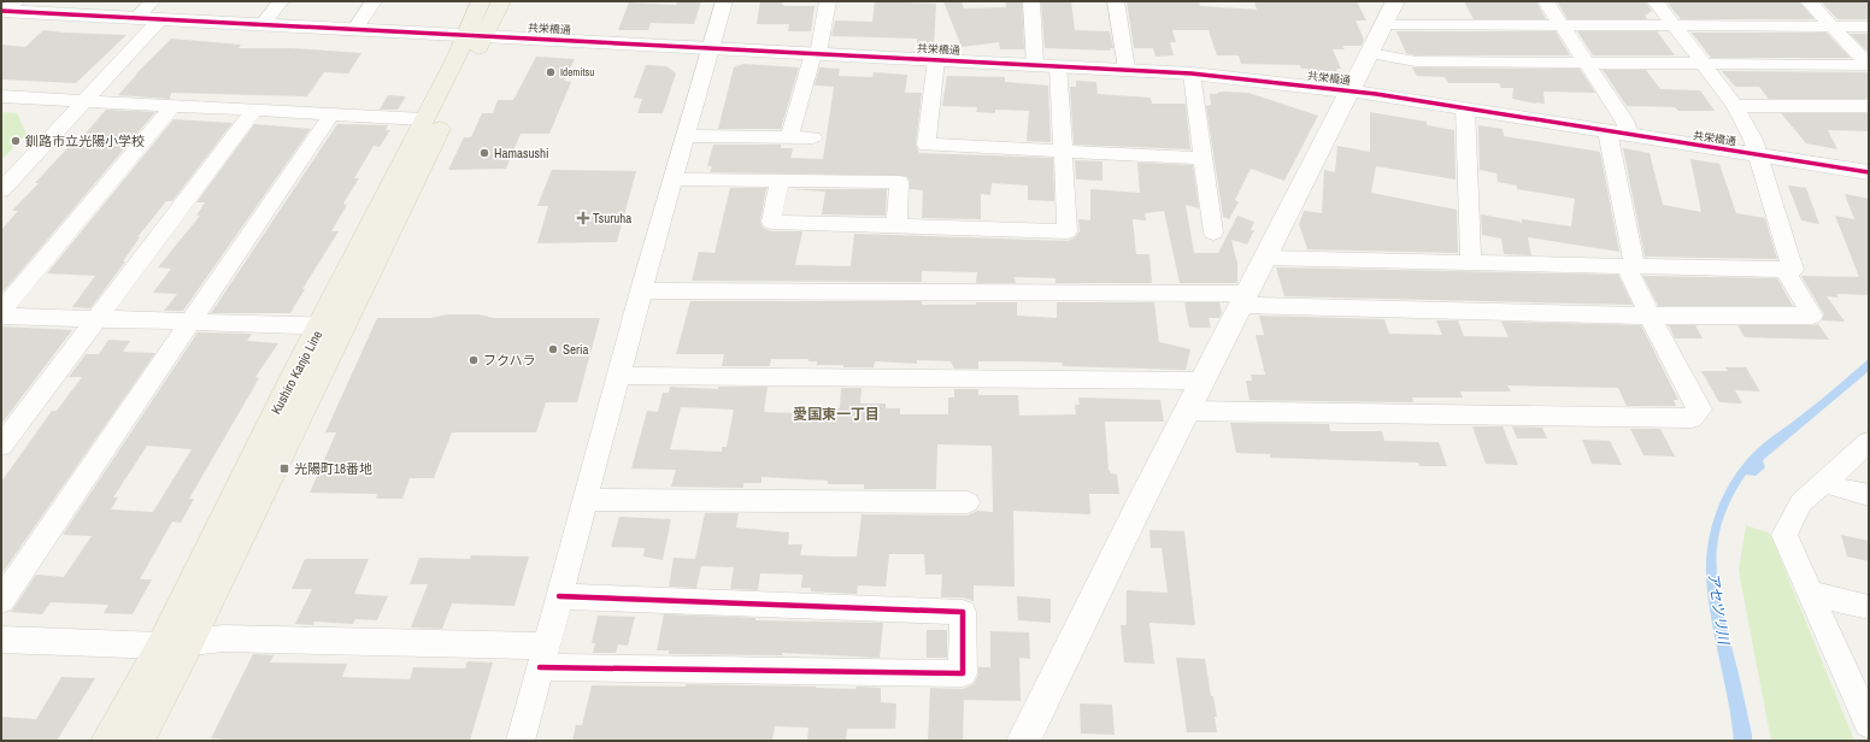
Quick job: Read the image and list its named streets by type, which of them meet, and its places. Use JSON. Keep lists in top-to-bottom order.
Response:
{
  "streets": {
    "main road": ["Kushiro Kanjo Line"],
    "street": ["共栄橋通"]
  },
  "crossings": [
    ["共栄橋通", "Kushiro Kanjo Line"]
  ],
  "districts": ["愛国東一丁目"],
  "water": ["アセツリ川"],
  "places": {
    "other": [
      "Idemitsu",
      "釧路市立光陽小学校",
      "Hamasushi",
      "Seria",
      "フクハラ"
    ],
    "health": ["Tsuruha"],
    "transit": ["光陽町18番地"]
  }
}
